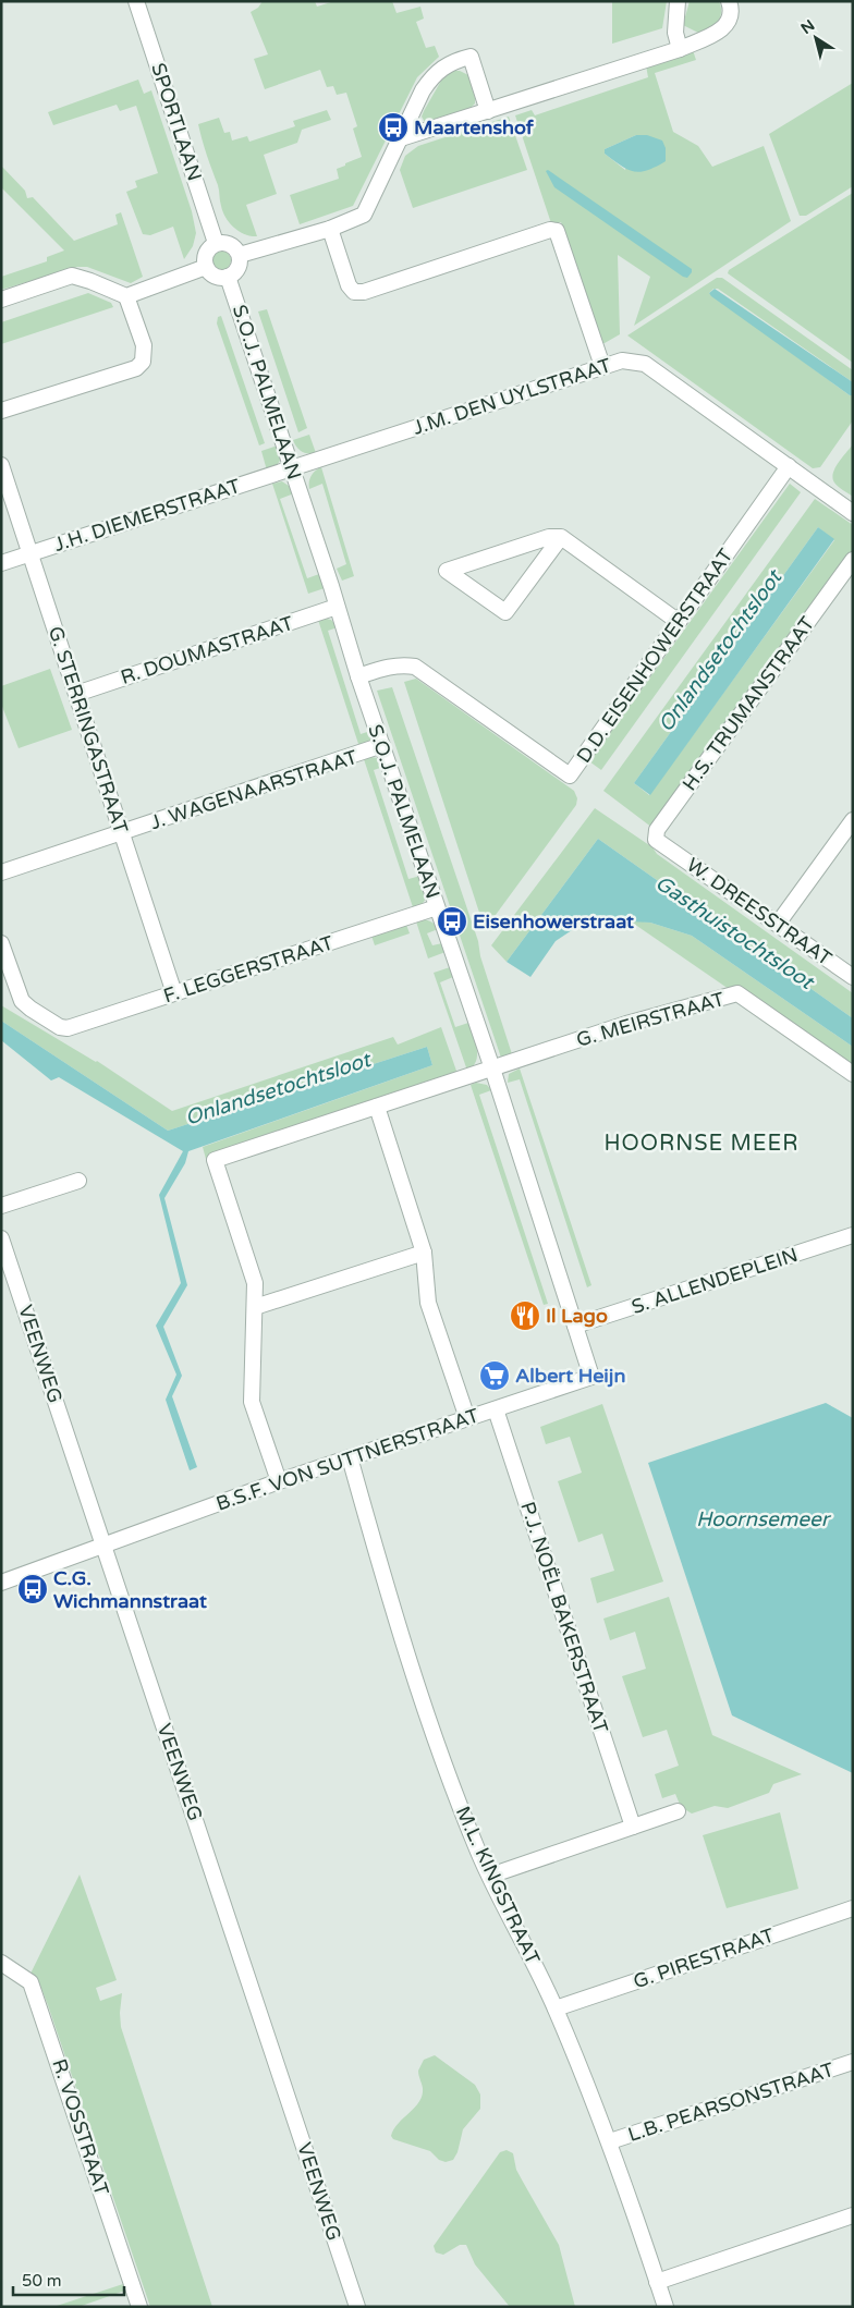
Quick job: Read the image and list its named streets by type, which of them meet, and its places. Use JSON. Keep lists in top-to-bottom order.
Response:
{
  "streets": {
    "street": [
      "SPORTLAAN",
      "S.O.J. PALMELAAN",
      "J.M. DEN UYLSTRAAT",
      "J.H. DIEMERSTRAAT",
      "R. DOUMASTRAAT",
      "D.D. EISENHOWERSTRAAT",
      "H.S. TRUMANSTRAAT",
      "G. STERRINGASTRAAT",
      "J. WAGENAARSTRAAT",
      "W. DREESSTRAAT",
      "F. LEGGERSTRAAT",
      "G. MEIRSTRAAT",
      "S. ALLENDEPLEIN",
      "VEENWEG",
      "B.S.F. VON SUTTNERSTRAAT",
      "P.J. NOËL BAKERSTRAAT",
      "M.L. KINGSTRAAT",
      "G. PIRESTRAAT",
      "L.B. PEARSONSTRAAT",
      "R. VOSSTRAAT"
    ]
  },
  "crossings": [
    ["SPORTLAAN", "S.O.J. PALMELAAN"],
    ["S.O.J. PALMELAAN", "J.M. DEN UYLSTRAAT"],
    ["S.O.J. PALMELAAN", "J.H. DIEMERSTRAAT"],
    ["S.O.J. PALMELAAN", "R. DOUMASTRAAT"],
    ["S.O.J. PALMELAAN", "D.D. EISENHOWERSTRAAT"],
    ["S.O.J. PALMELAAN", "J. WAGENAARSTRAAT"],
    ["S.O.J. PALMELAAN", "F. LEGGERSTRAAT"],
    ["S.O.J. PALMELAAN", "G. MEIRSTRAAT"],
    ["S.O.J. PALMELAAN", "S. ALLENDEPLEIN"],
    ["S.O.J. PALMELAAN", "B.S.F. VON SUTTNERSTRAAT"],
    ["J.M. DEN UYLSTRAAT", "J.H. DIEMERSTRAAT"],
    ["J.M. DEN UYLSTRAAT", "D.D. EISENHOWERSTRAAT"],
    ["J.H. DIEMERSTRAAT", "G. STERRINGASTRAAT"],
    ["R. DOUMASTRAAT", "G. STERRINGASTRAAT"],
    ["H.S. TRUMANSTRAAT", "W. DREESSTRAAT"],
    ["G. STERRINGASTRAAT", "J. WAGENAARSTRAAT"],
    ["G. STERRINGASTRAAT", "F. LEGGERSTRAAT"],
    ["VEENWEG", "B.S.F. VON SUTTNERSTRAAT"],
    ["B.S.F. VON SUTTNERSTRAAT", "P.J. NOËL BAKERSTRAAT"],
    ["B.S.F. VON SUTTNERSTRAAT", "M.L. KINGSTRAAT"],
    ["M.L. KINGSTRAAT", "G. PIRESTRAAT"],
    ["M.L. KINGSTRAAT", "L.B. PEARSONSTRAAT"]
  ],
  "districts": ["HOORNSE MEER"],
  "water": ["Onlandsetochtsloot", "Gasthuistochtsloot", "Hoornsemeer"],
  "places": {
    "bus stop": ["Maartenshof", "Eisenhowerstraat", "C.G. Wichmannstraat"],
    "restaurant": ["Il Lago"],
    "supermarket": ["Albert Heijn"]
  },
  "scale_bar": "50 m",
  "north": "top left"
}
